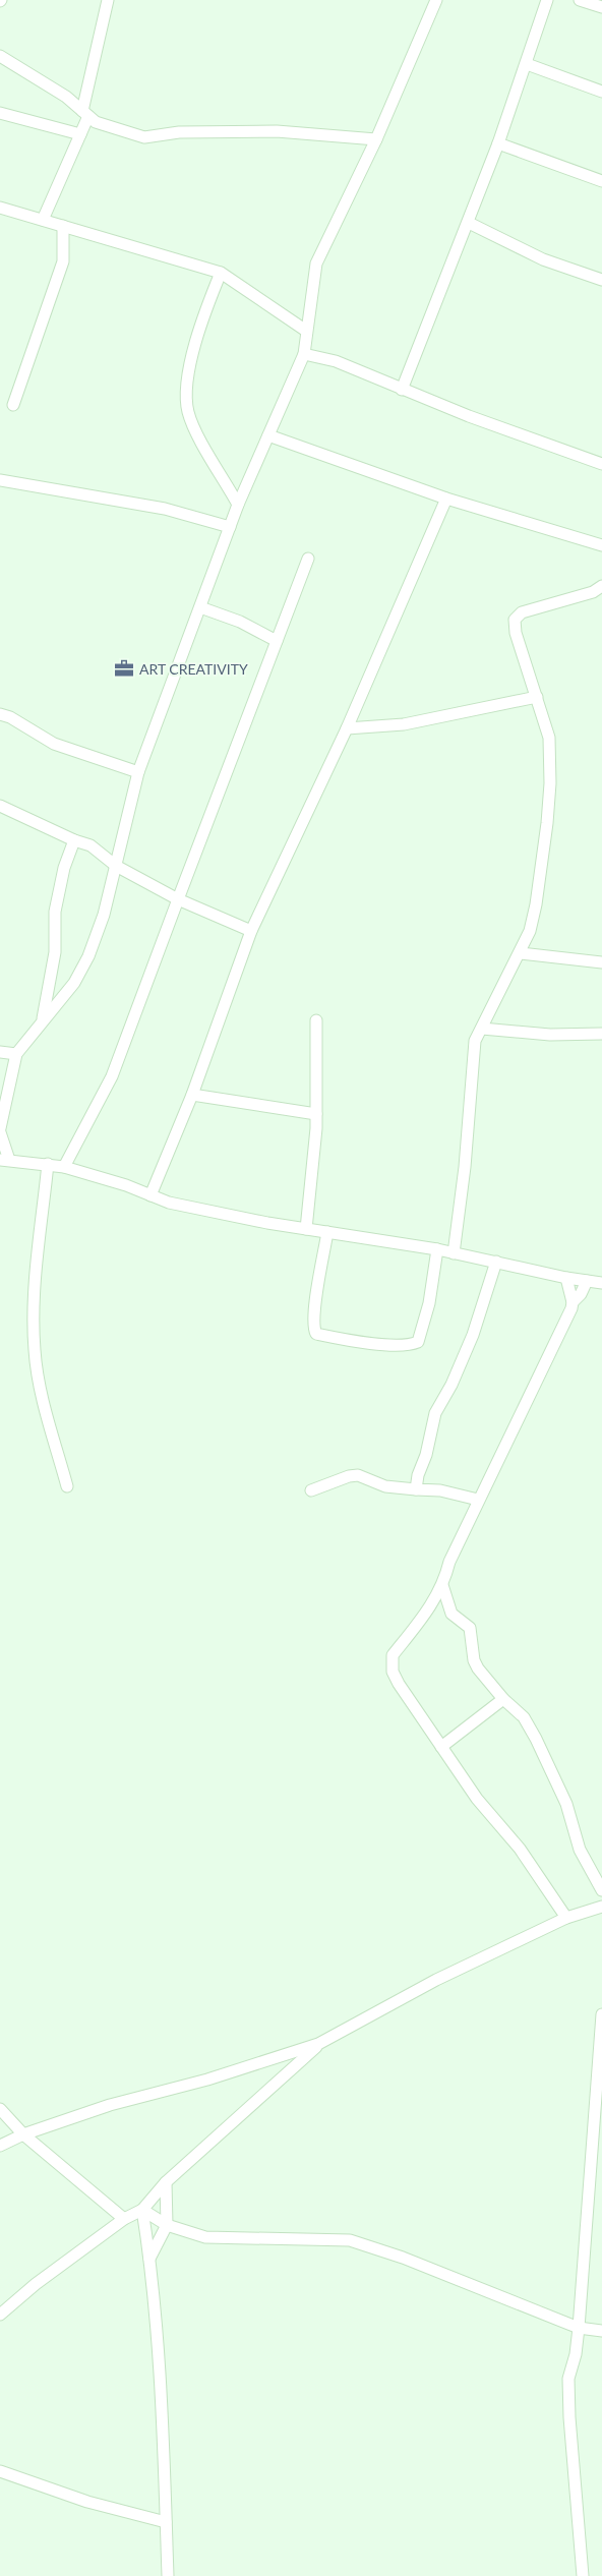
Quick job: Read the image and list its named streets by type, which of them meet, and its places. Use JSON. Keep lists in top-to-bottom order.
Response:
{
  "places": {
    "office": ["ART CREATIVITY"]
  }
}
